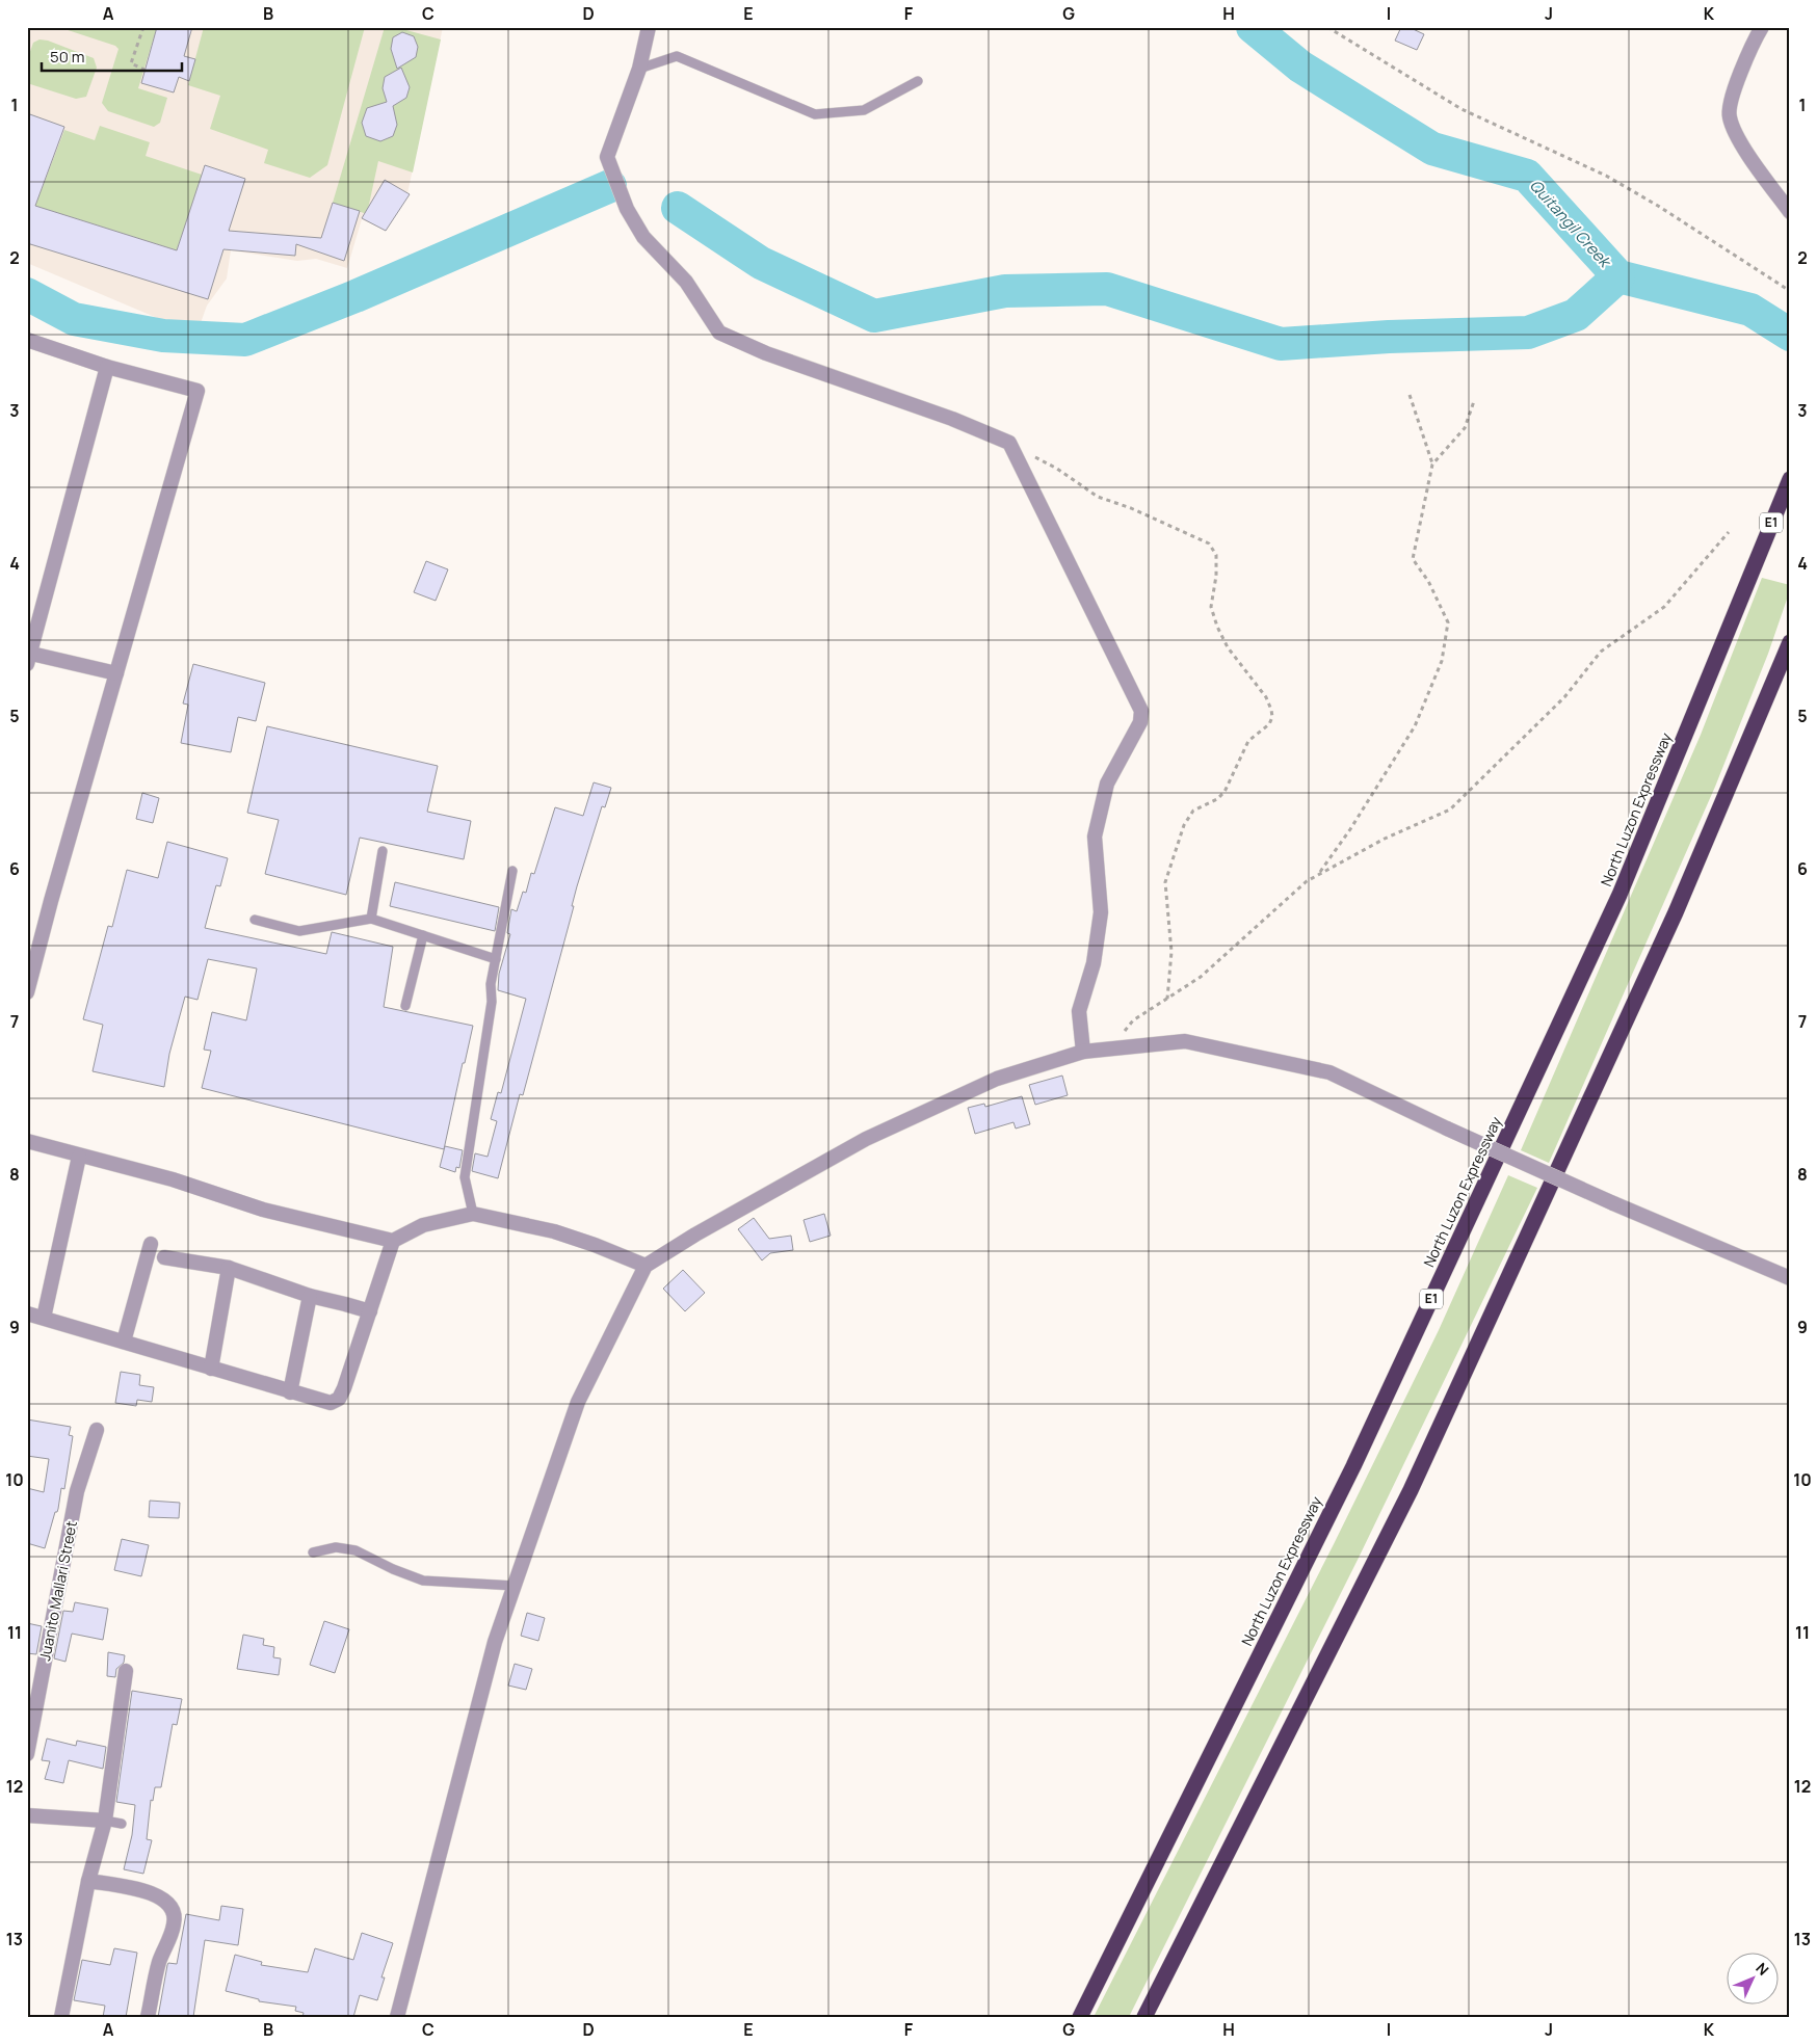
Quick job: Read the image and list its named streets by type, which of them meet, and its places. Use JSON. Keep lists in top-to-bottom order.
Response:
{
  "streets": {
    "highway": ["E1", "North Luzon Expressway"],
    "street": ["Juanito Mallari Street"]
  },
  "water": ["Quitangil Creek"],
  "scale_bar": "50 m",
  "north": "top right",
  "grid": {
    "columns": [
      "A",
      "B",
      "C",
      "D",
      "E",
      "F",
      "G",
      "H",
      "I",
      "J",
      "K"
    ],
    "rows": [
      "1",
      "2",
      "3",
      "4",
      "5",
      "6",
      "7",
      "8",
      "9",
      "10",
      "11",
      "12",
      "13"
    ]
  }
}
